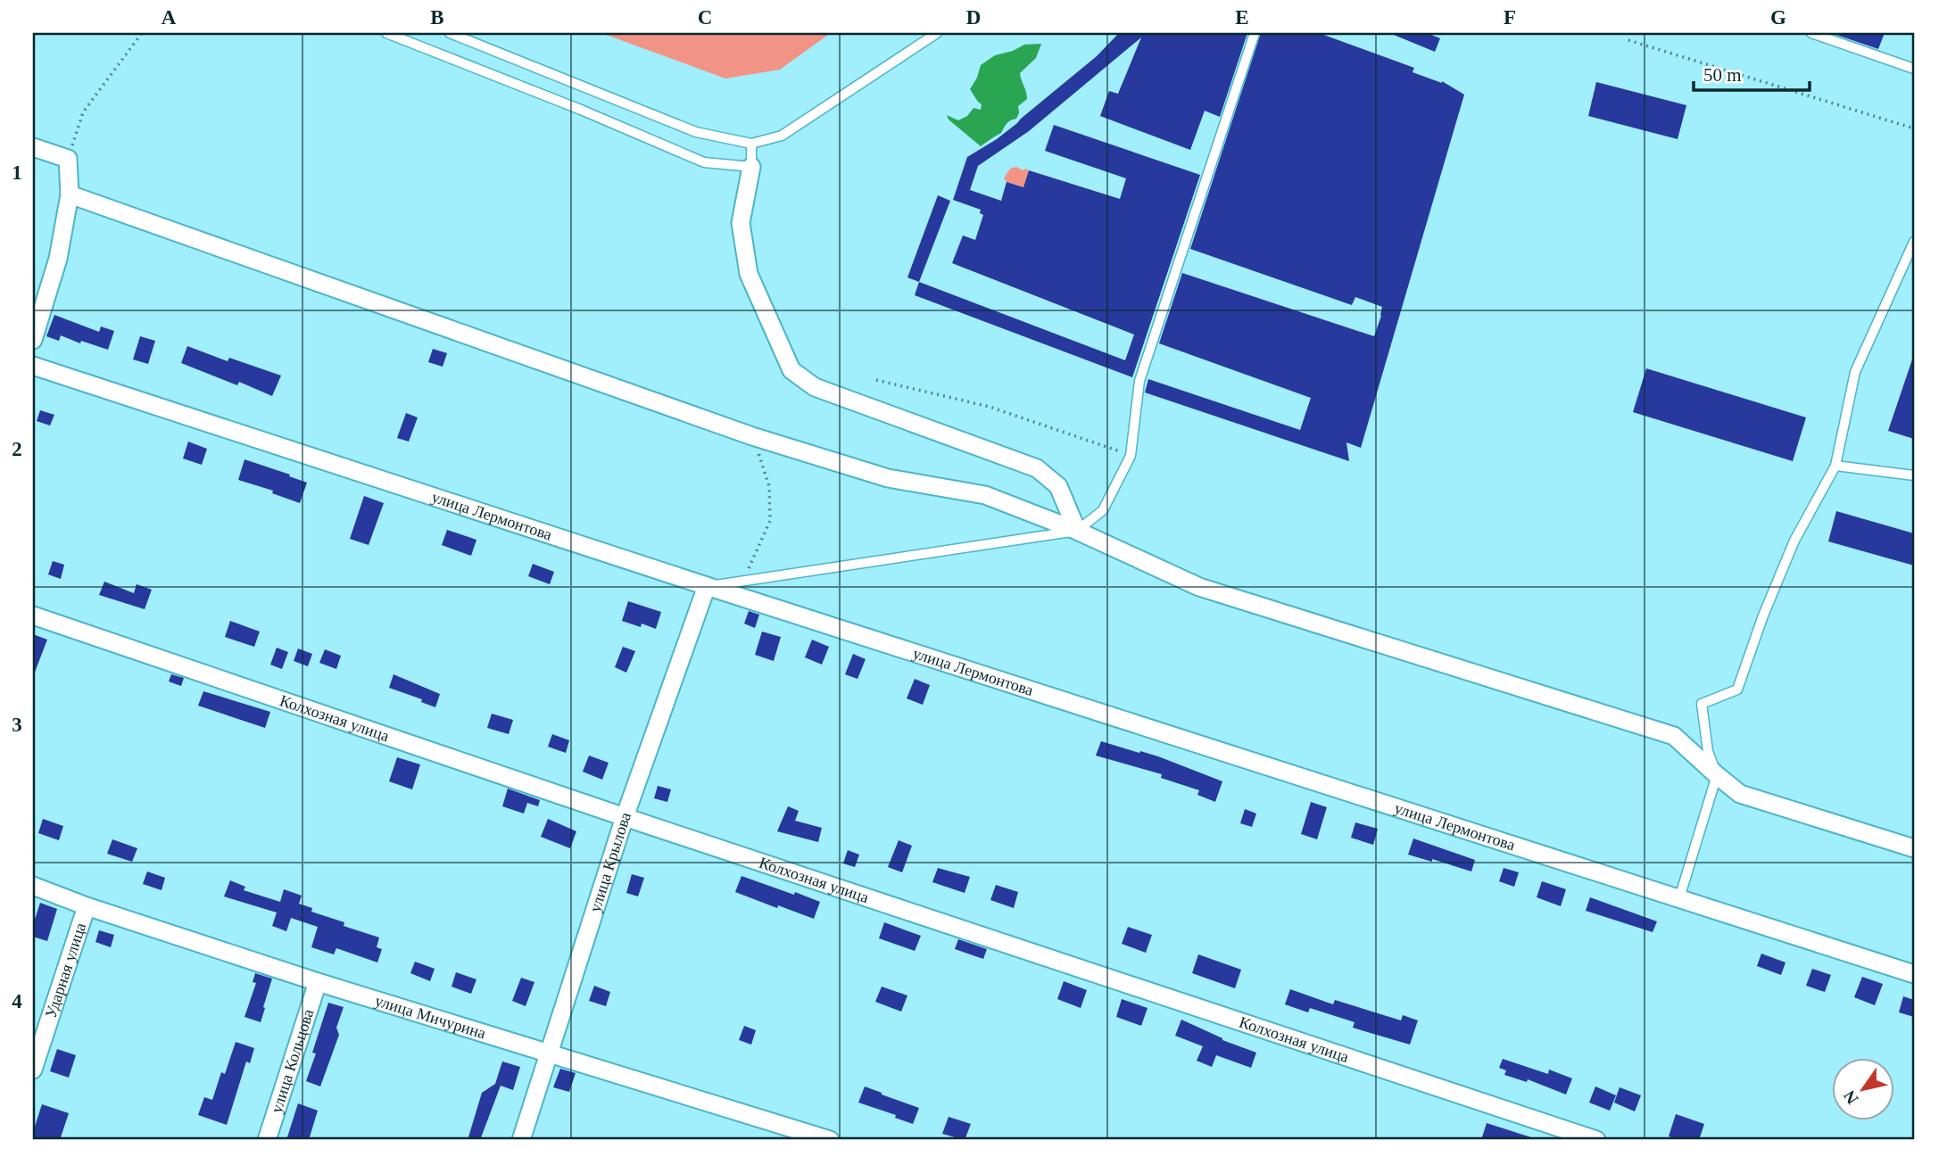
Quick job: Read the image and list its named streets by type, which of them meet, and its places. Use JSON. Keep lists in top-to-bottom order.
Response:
{
  "streets": {
    "street": [
      "улица Лермонтова",
      "Колхозная улица",
      "улица Крылова",
      "Ударная улица",
      "улица Мичурина",
      "улица Кольцова"
    ]
  },
  "crossings": [
    ["улица Лермонтова", "улица Крылова"],
    ["Колхозная улица", "улица Крылова"],
    ["улица Крылова", "улица Мичурина"],
    ["Ударная улица", "улица Мичурина"],
    ["улица Мичурина", "улица Кольцова"]
  ],
  "scale_bar": "50 m",
  "north": "bottom left",
  "grid": {
    "columns": [
      "A",
      "B",
      "C",
      "D",
      "E",
      "F",
      "G"
    ],
    "rows": [
      "1",
      "2",
      "3",
      "4"
    ]
  }
}
